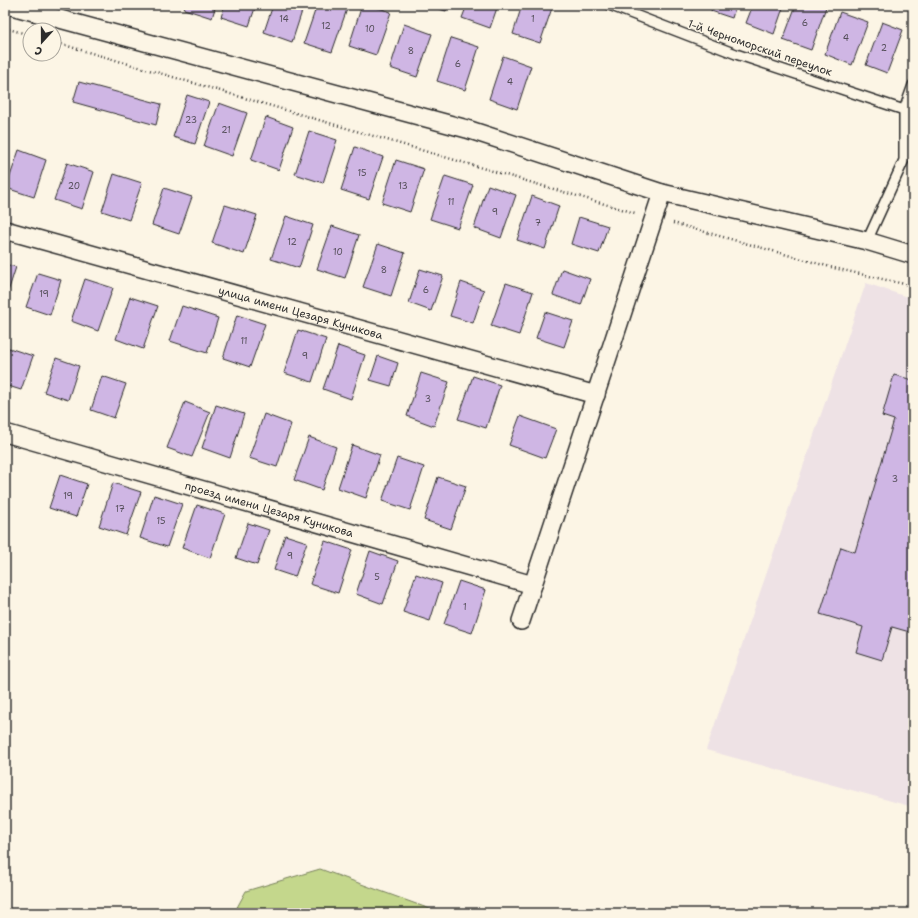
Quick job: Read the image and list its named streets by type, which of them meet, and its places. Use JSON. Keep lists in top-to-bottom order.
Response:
{
  "streets": {
    "street": ["улица имени Цезаря Куникова", "проезд имени Цезаря Куникова"],
    "lane": ["1-й Черноморский переулок"]
  },
  "house_numbers": [
    "14",
    "1",
    "6",
    "12",
    "10",
    "4",
    "2",
    "8",
    "6",
    "4",
    "23",
    "21",
    "15",
    "20",
    "13",
    "11",
    "9",
    "7",
    "12",
    "10",
    "8",
    "6",
    "19",
    "11",
    "9",
    "3",
    "3",
    "19",
    "17",
    "15",
    "9",
    "5",
    "1"
  ],
  "north": "bottom"
}
